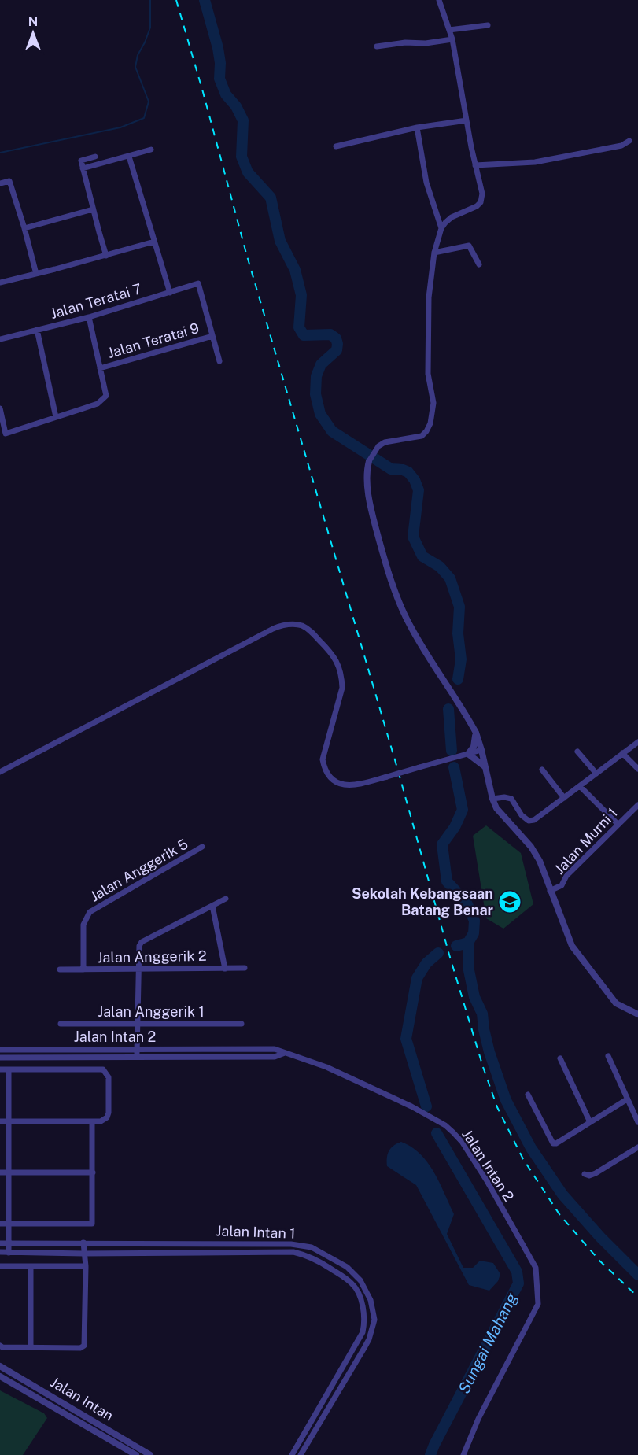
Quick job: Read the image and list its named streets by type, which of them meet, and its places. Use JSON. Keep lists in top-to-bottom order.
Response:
{
  "streets": {
    "street": [
      "Jalan Teratai 7",
      "Jalan Teratai 9",
      "Jalan Murni 1",
      "Jalan Anggerik 5",
      "Jalan Anggerik 2",
      "Jalan Anggerik 1",
      "Jalan Intan 2",
      "Jalan Intan 1",
      "Jalan Intan"
    ]
  },
  "crossings": [
    ["Jalan Teratai 7", "Jalan Teratai 9"],
    ["Jalan Anggerik 5", "Jalan Anggerik 2"]
  ],
  "water": ["Sungai Mahang"],
  "places": {
    "school or university": ["Sekolah Kebangsaan Batang Benar"]
  },
  "north": "top"
}
